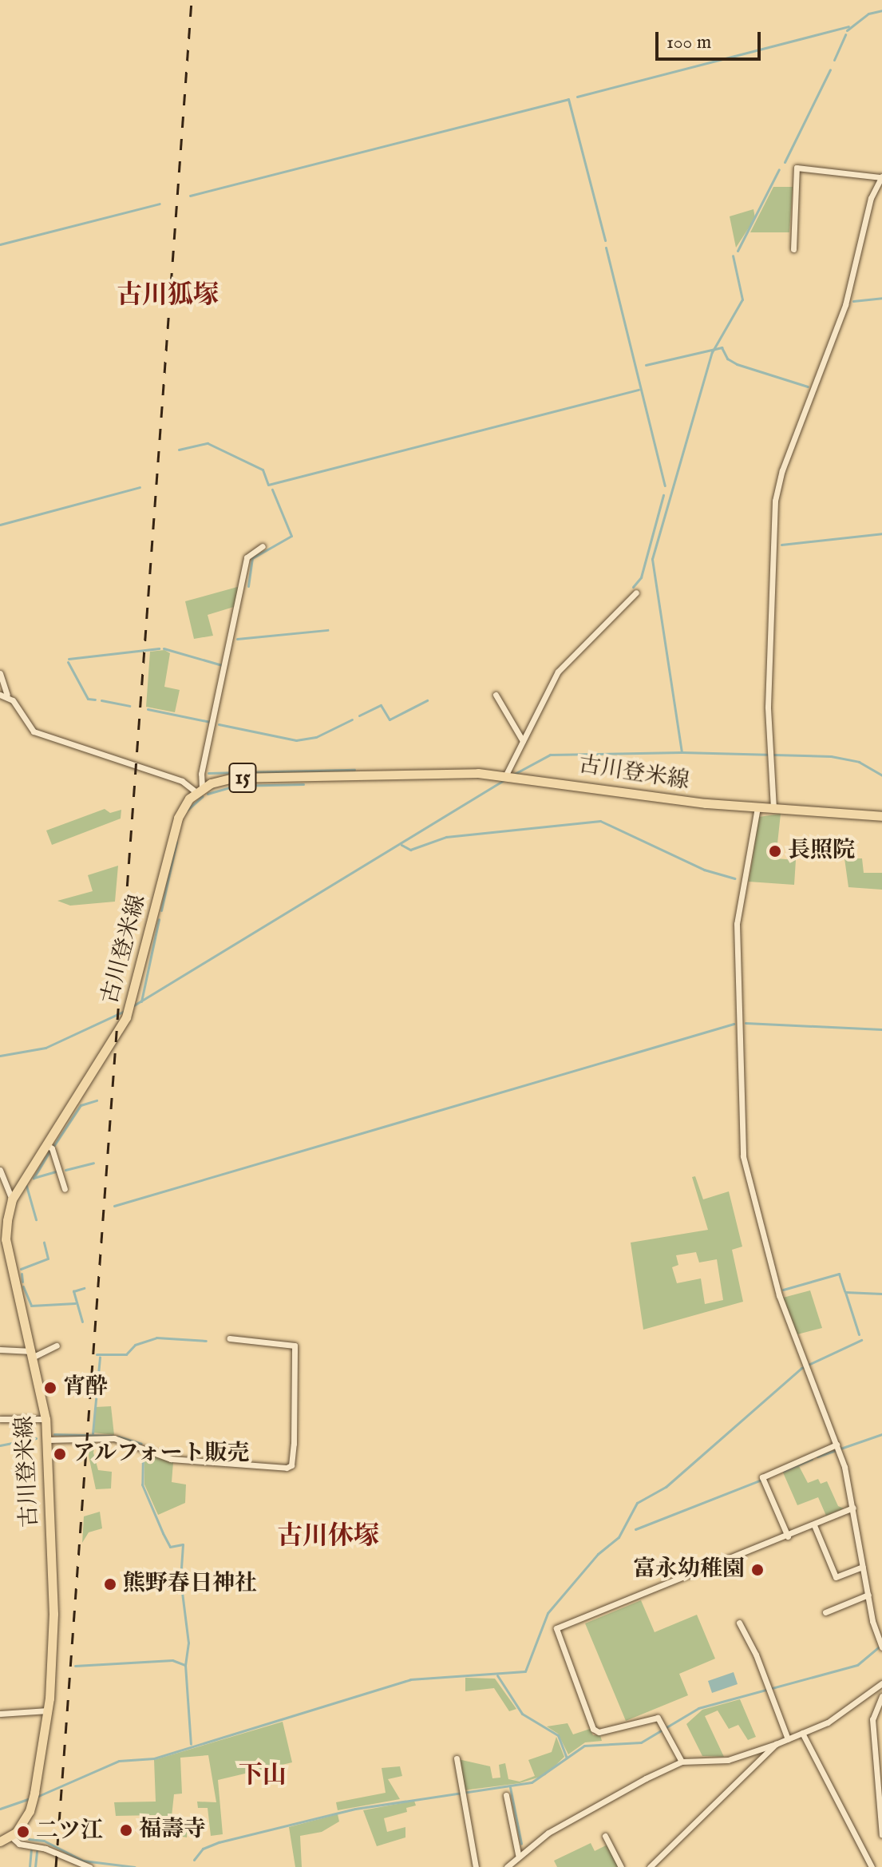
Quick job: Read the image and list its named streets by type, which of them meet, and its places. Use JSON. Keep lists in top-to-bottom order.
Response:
{
  "streets": {
    "main road": ["古川登米線", "15"]
  },
  "districts": ["古川狐塚", "古川休塚", "下山"],
  "places": [
    "長照院",
    "宵酔",
    "アルフォート販売",
    "富永幼稚園",
    "熊野春日神社",
    "福壽寺",
    "二ツ江"
  ],
  "scale_bar": "100 m"
}
